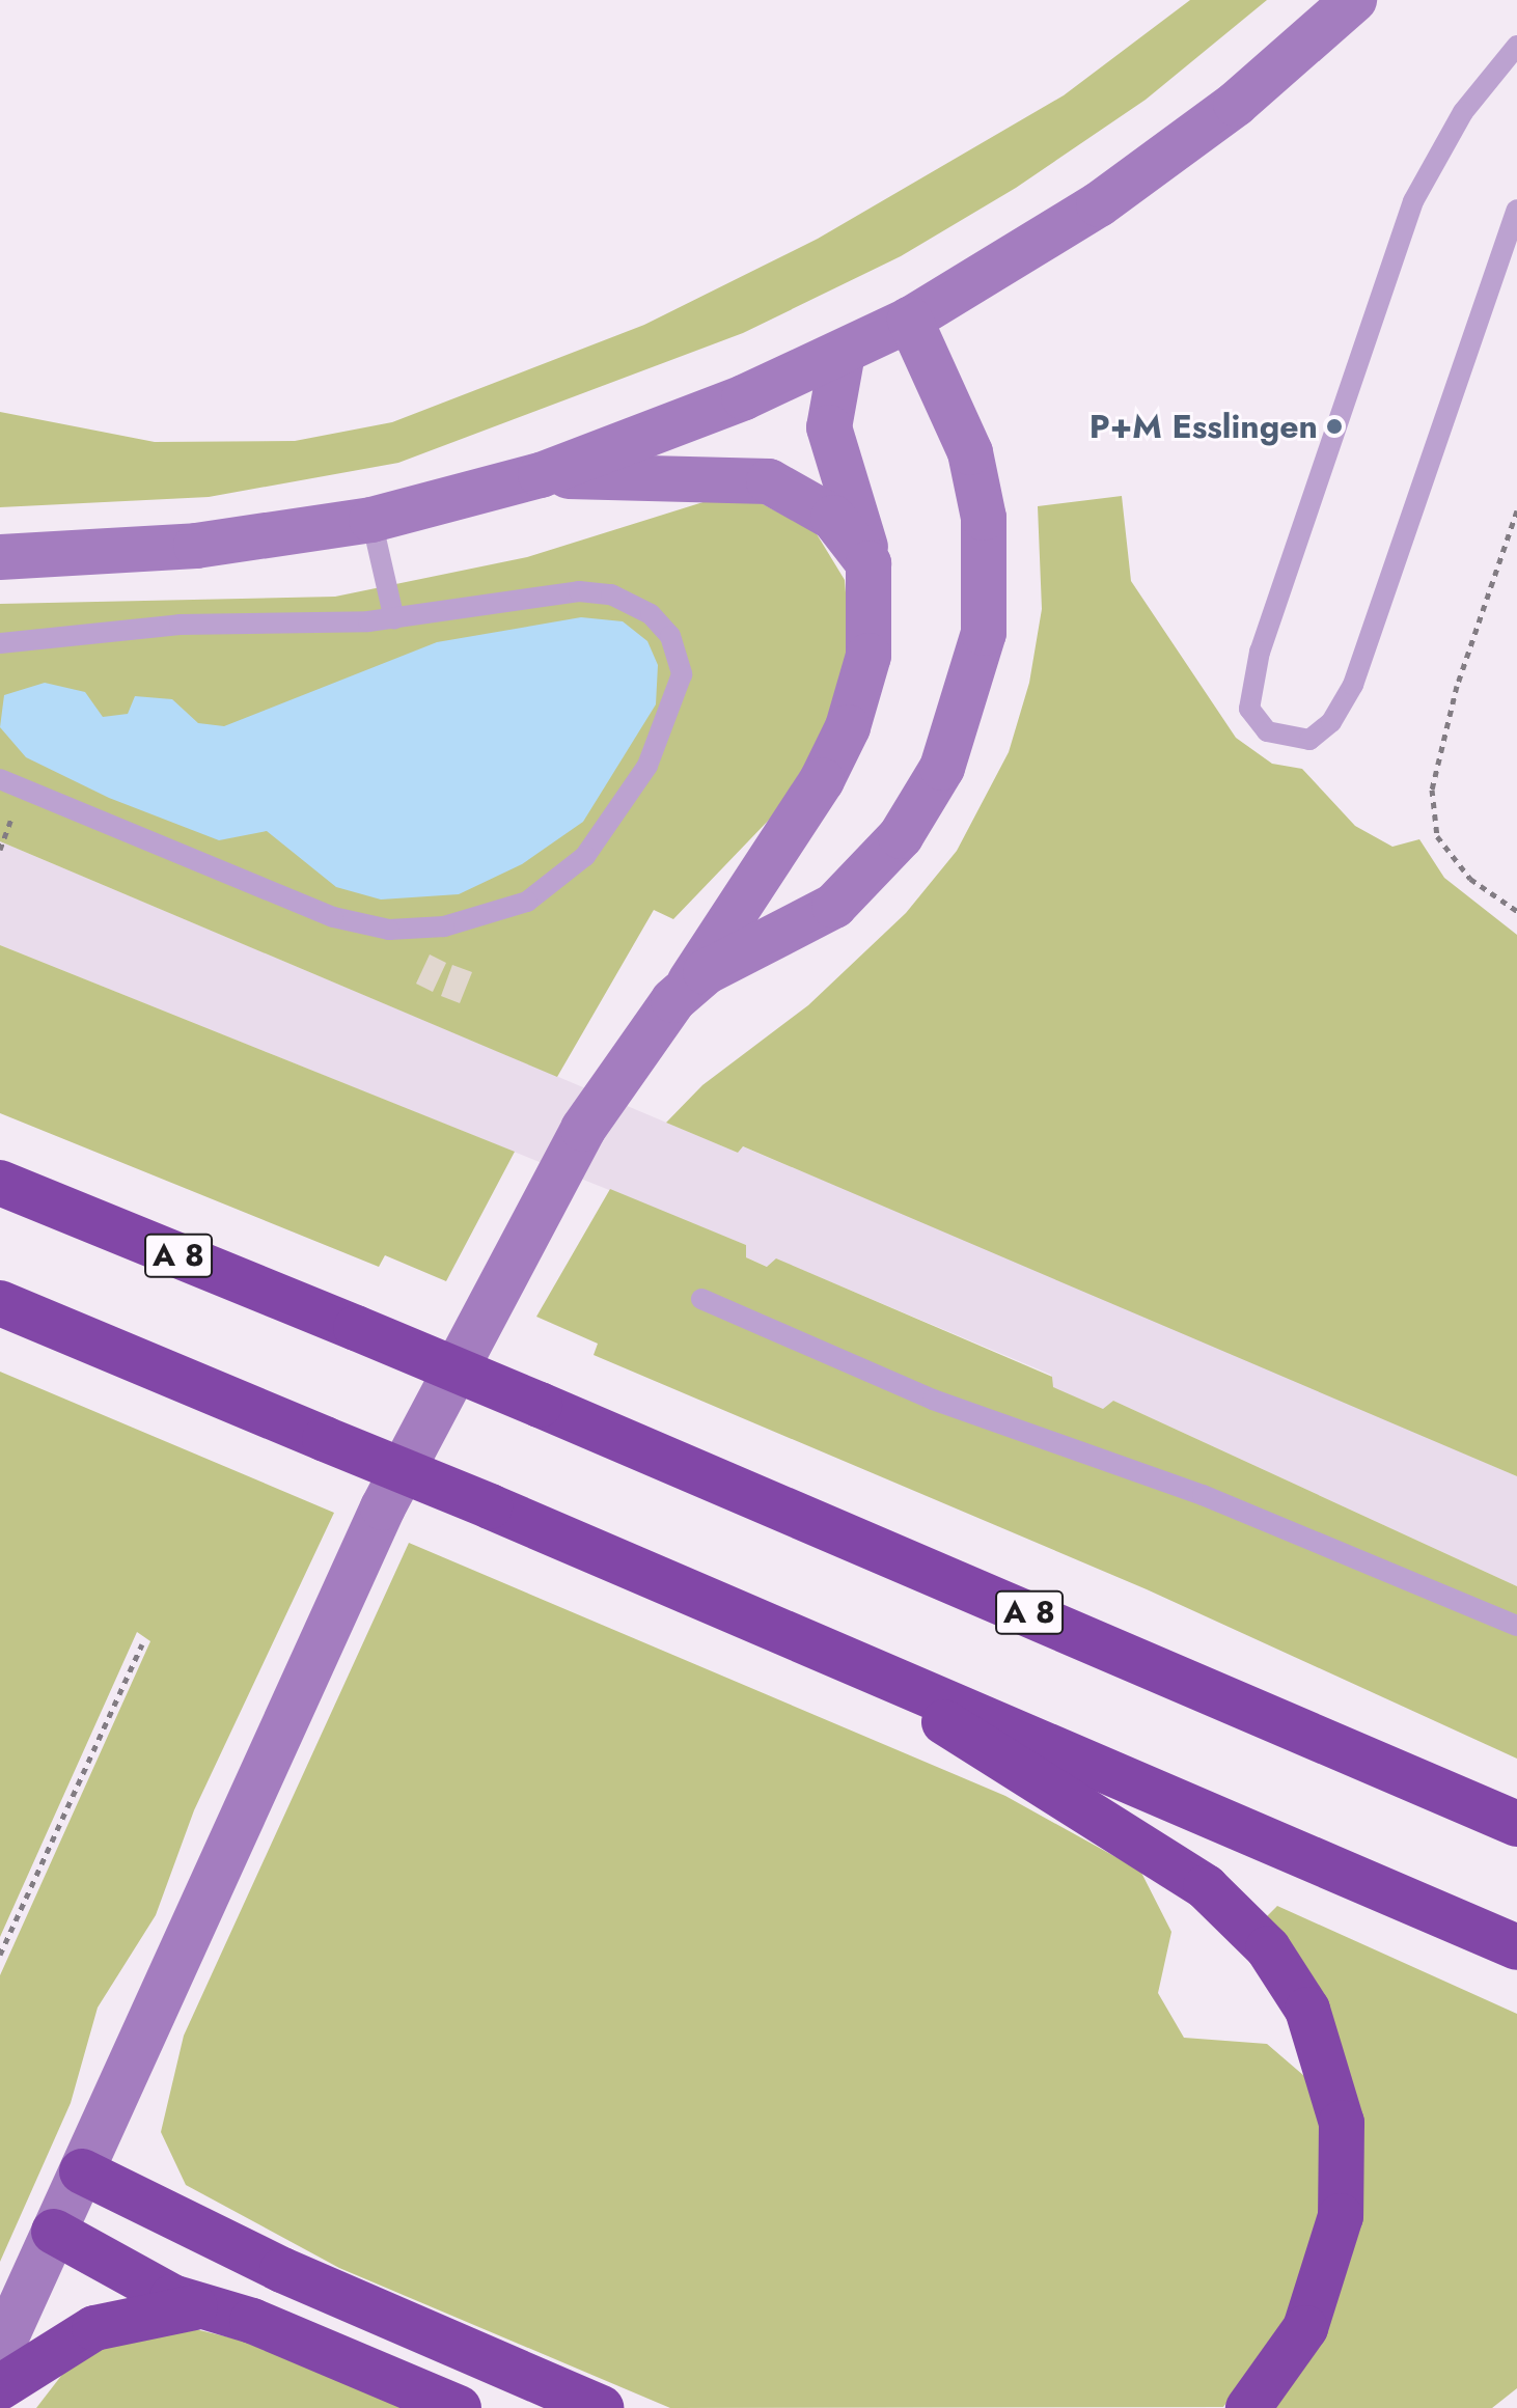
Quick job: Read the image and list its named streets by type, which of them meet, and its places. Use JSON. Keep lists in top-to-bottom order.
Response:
{
  "streets": {
    "highway": ["A 8"]
  },
  "places": ["P+M Esslingen"]
}
